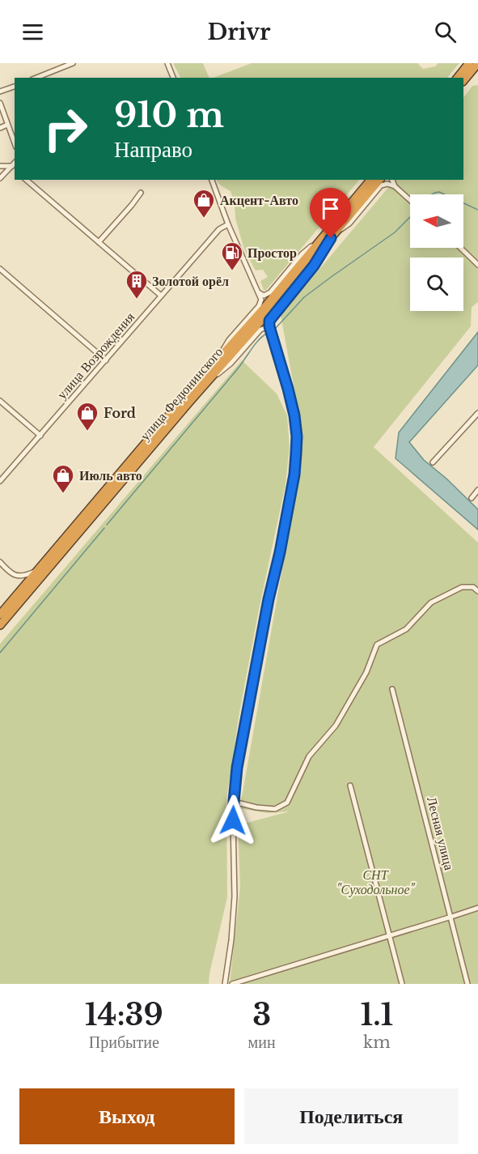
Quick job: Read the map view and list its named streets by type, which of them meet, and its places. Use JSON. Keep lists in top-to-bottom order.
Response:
{
  "streets": {
    "highway": ["улица Федюнинского"],
    "street": ["улица Возрождения", "Лесная улица"]
  },
  "parks": ["СНТ \"Суходольное\""],
  "places": {
    "shop": ["Акцент-Авто", "Ford", "Июль авто"],
    "fuel station": ["Простор"],
    "building": ["Золотой орёл"]
  },
  "north": "left",
  "page": {
    "header": "Drivr",
    "turn": ["910 m", "Направо"],
    "eta": [
      "14:39",
      "Прибытие",
      "3",
      "мин",
      "1.1",
      "km"
    ],
    "buttons": ["Выход", "Поделиться"]
  }
}
